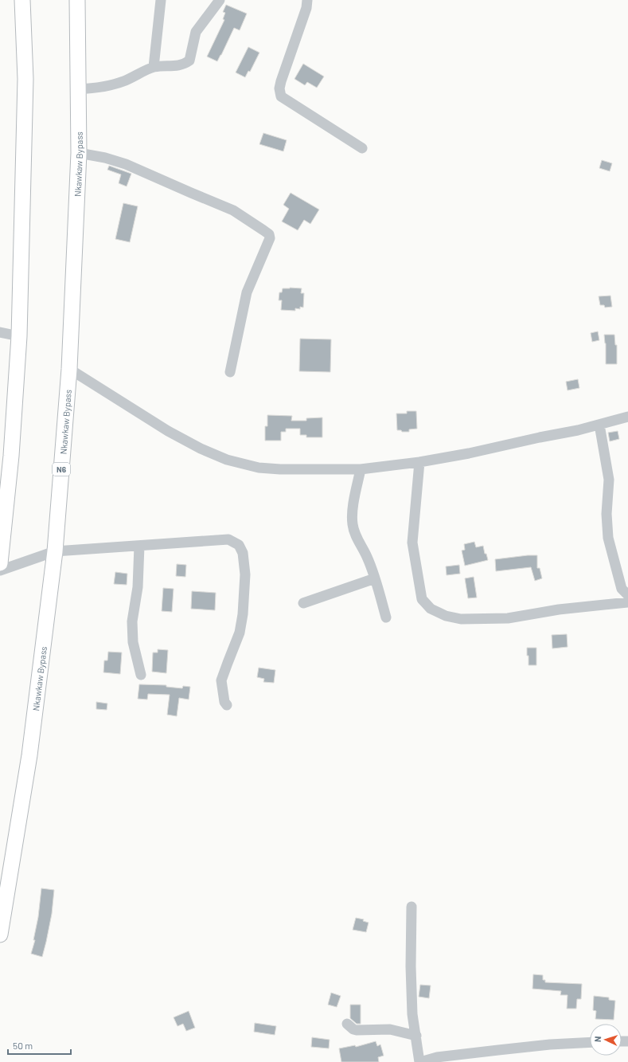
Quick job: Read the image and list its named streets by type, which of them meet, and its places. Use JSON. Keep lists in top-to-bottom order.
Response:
{
  "streets": {
    "highway": ["Nkawkaw Bypass", "N6"]
  },
  "scale_bar": "50 m",
  "north": "left"
}
